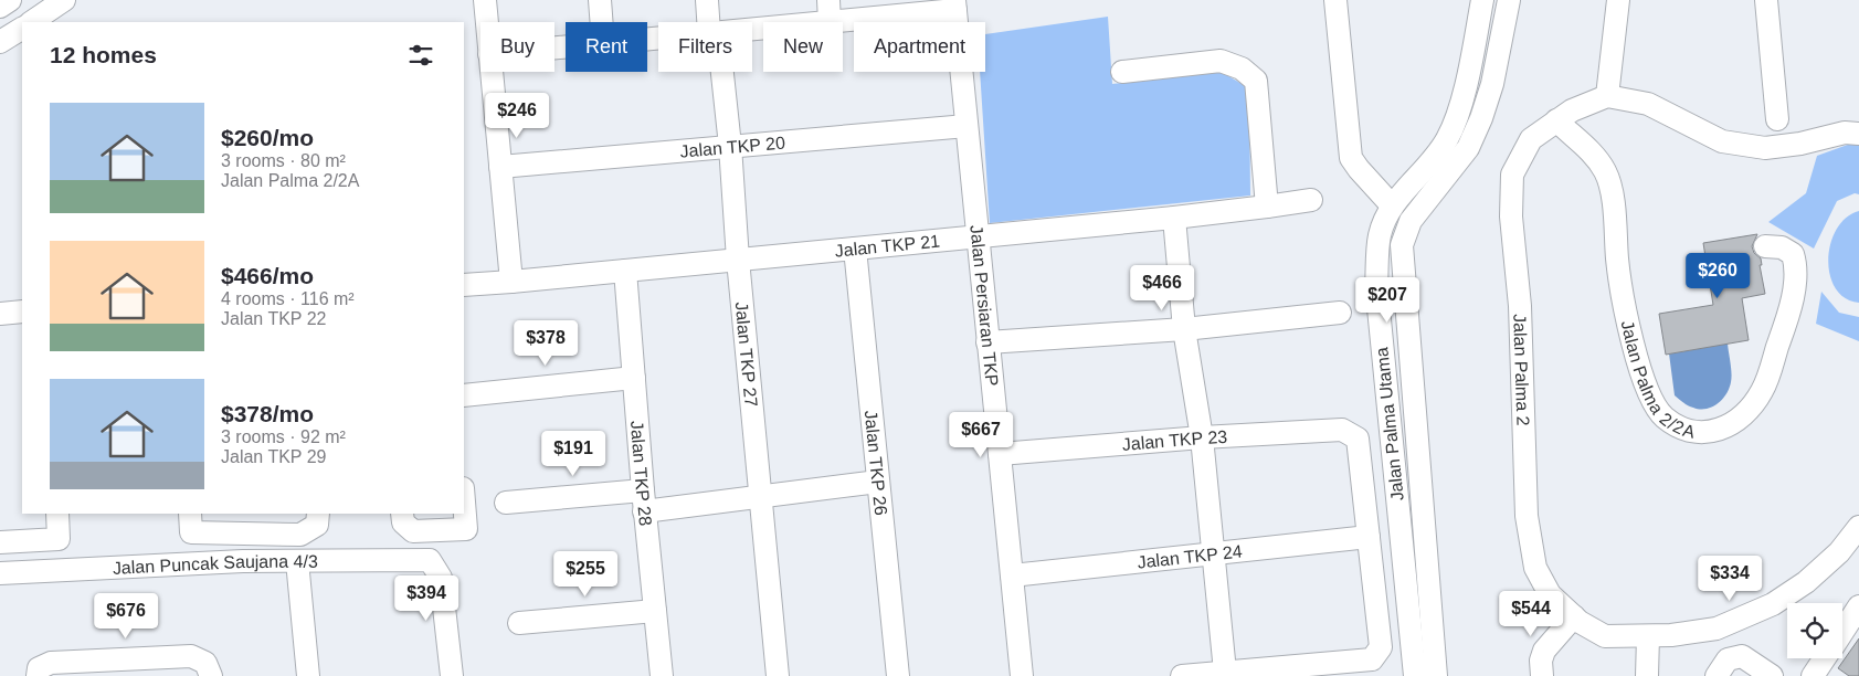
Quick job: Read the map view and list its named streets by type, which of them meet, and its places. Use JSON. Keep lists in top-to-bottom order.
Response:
{
  "streets": {
    "street": [
      "Jalan TKP 20",
      "Jalan TKP 21",
      "Jalan Persiaran TKP",
      "Jalan TKP 27",
      "Jalan Palma 2",
      "Jalan Palma 2/2A",
      "Jalan Palma Utama",
      "Jalan TKP 23",
      "Jalan TKP 26",
      "Jalan TKP 28",
      "Jalan TKP 24",
      "Jalan Puncak Saujana 4/3"
    ]
  },
  "crossings": [
    ["Jalan TKP 20", "Jalan Persiaran TKP"],
    ["Jalan TKP 20", "Jalan TKP 27"],
    ["Jalan TKP 21", "Jalan Persiaran TKP"],
    ["Jalan TKP 21", "Jalan TKP 27"],
    ["Jalan TKP 21", "Jalan TKP 26"],
    ["Jalan TKP 21", "Jalan TKP 28"],
    ["Jalan Persiaran TKP", "Jalan TKP 23"],
    ["Jalan Persiaran TKP", "Jalan TKP 24"],
    ["Jalan Palma 2", "Jalan Palma 2/2A"],
    ["Jalan TKP 23", "Jalan TKP 24"]
  ],
  "page": {
    "chip": [
      "Buy",
      "Rent",
      "Filters",
      "New",
      "Apartment"
    ],
    "heading": "12 homes",
    "list": [
      {
        "name": "$260/mo",
        "note": "3 rooms · 80 m² · Jalan Palma 2/2A"
      },
      {
        "name": "$466/mo",
        "note": "4 rooms · 116 m² · Jalan TKP 22"
      },
      {
        "name": "$378/mo",
        "note": "3 rooms · 92 m² · Jalan TKP 29"
      }
    ],
    "price": [
      "$246",
      "$260",
      "$466",
      "$207",
      "$378",
      "$667",
      "$191",
      "$255",
      "$334",
      "$394",
      "$544",
      "$676"
    ]
  }
}
